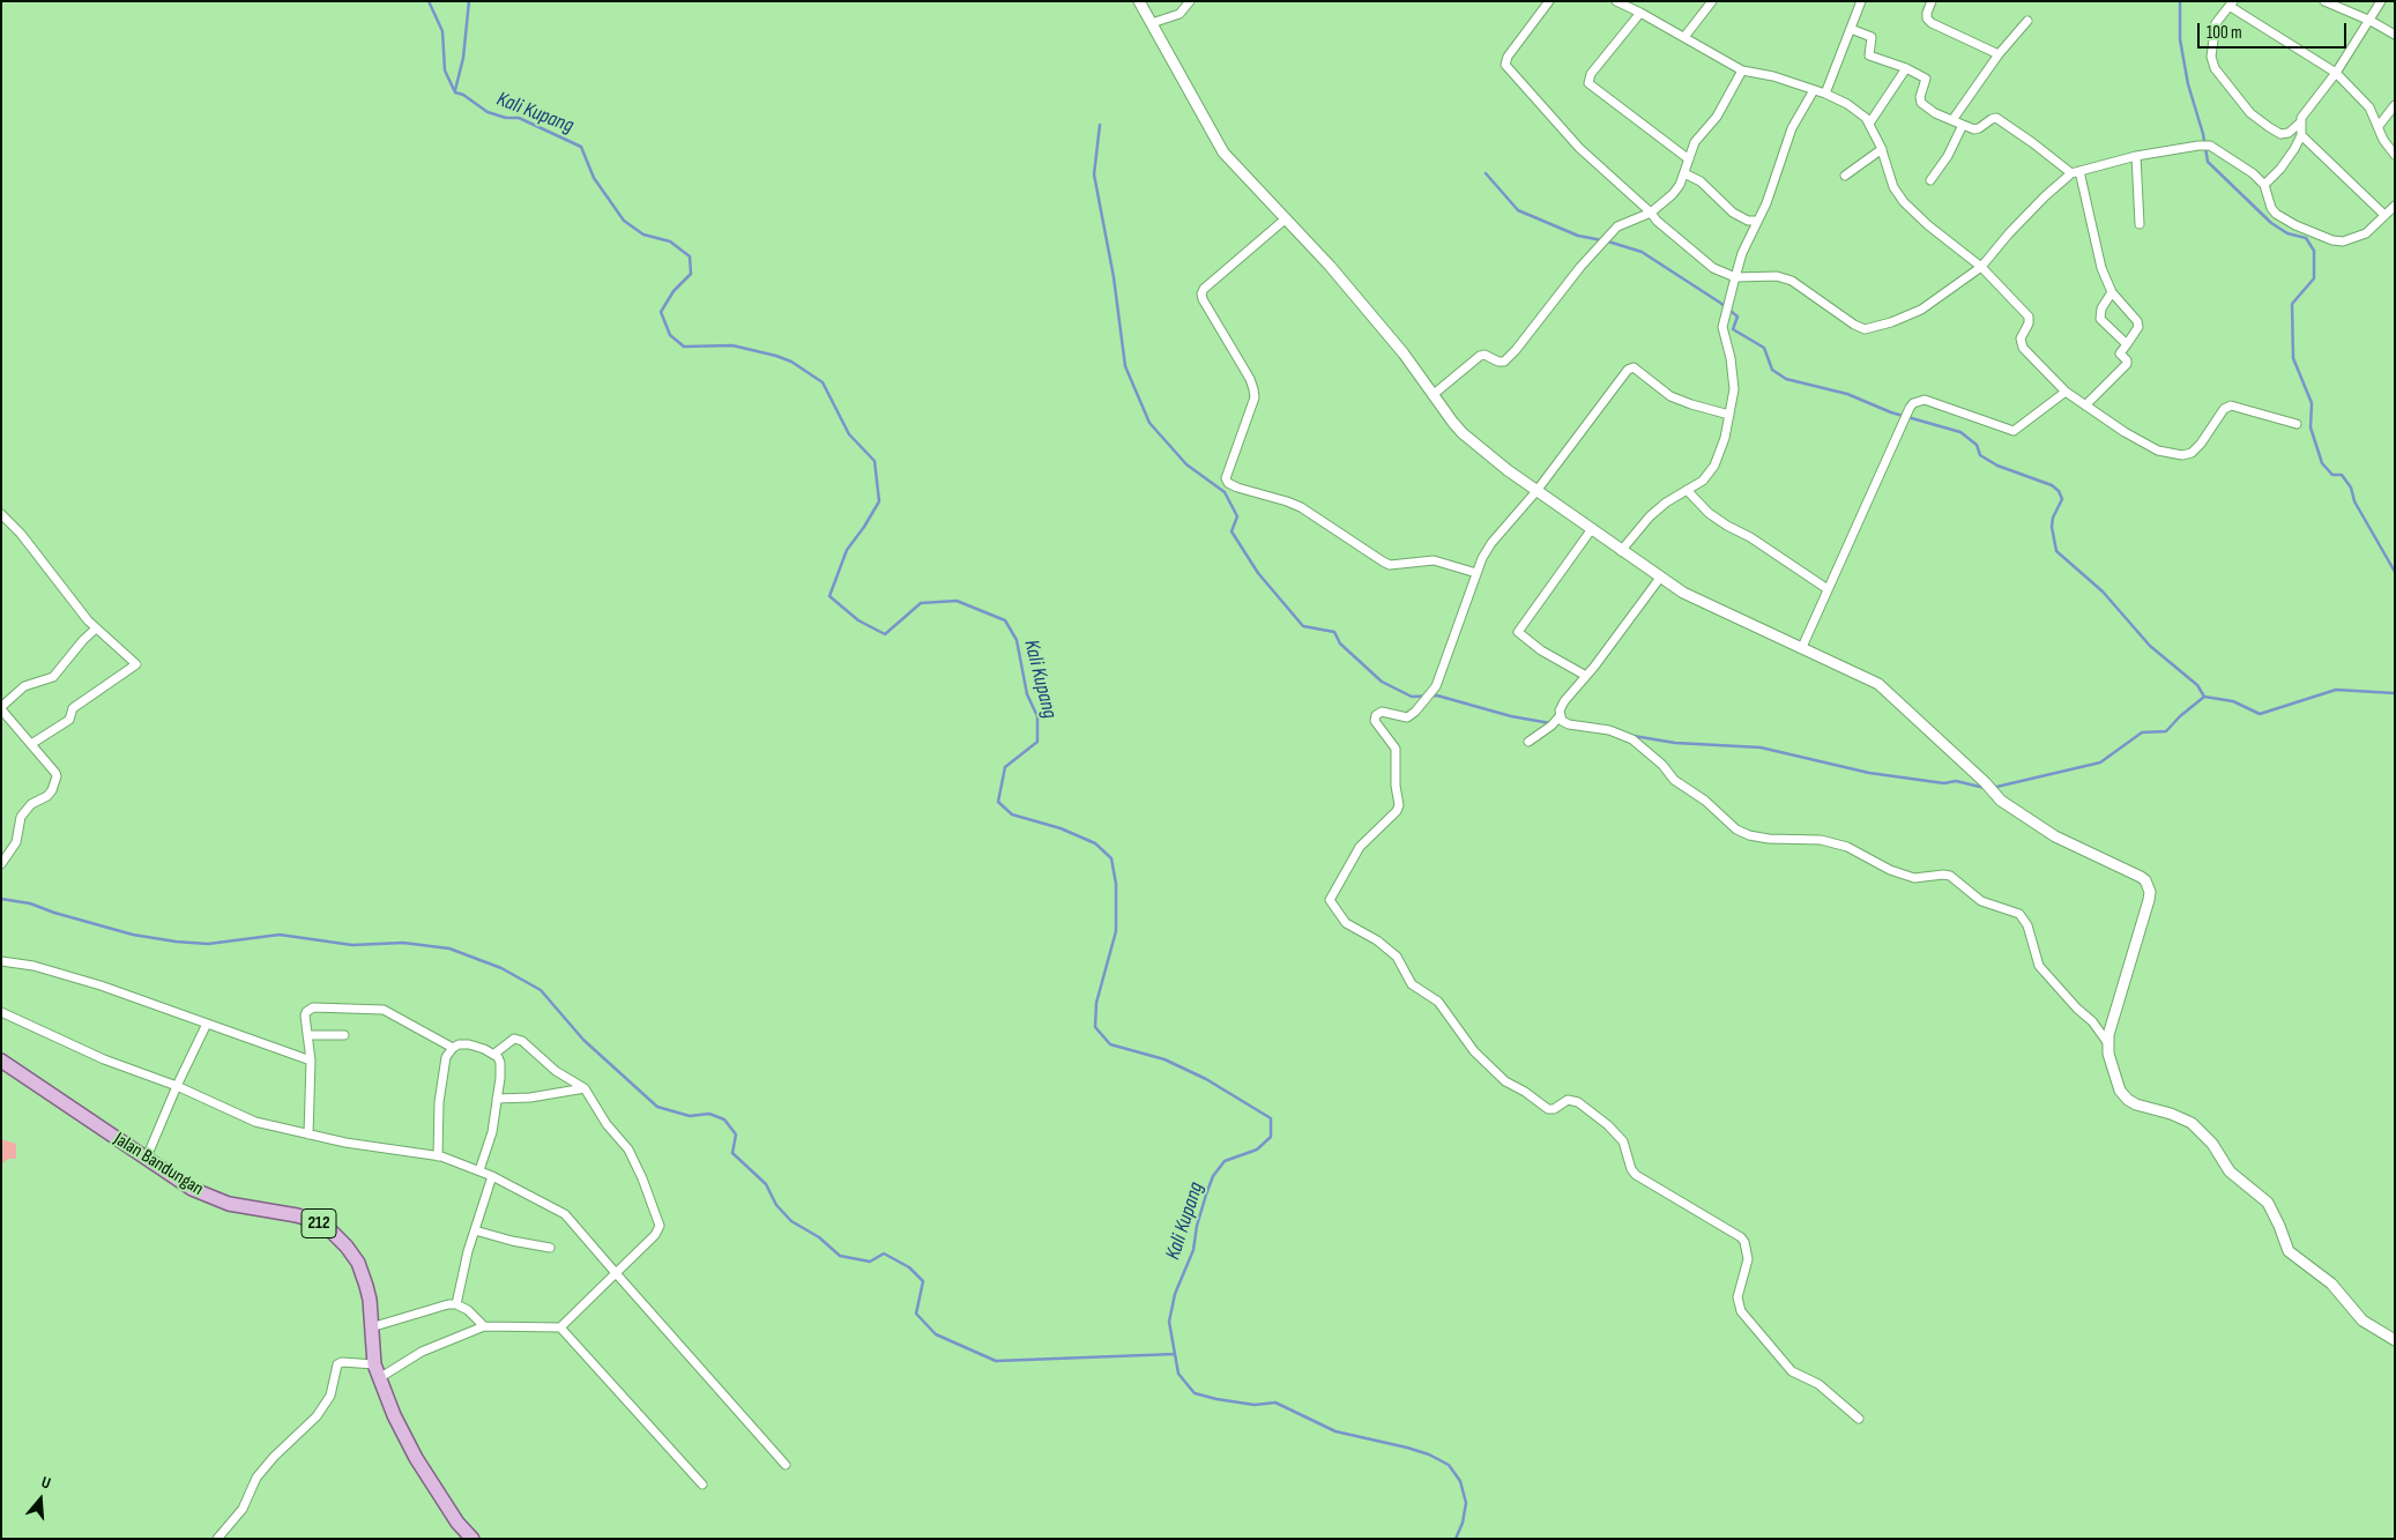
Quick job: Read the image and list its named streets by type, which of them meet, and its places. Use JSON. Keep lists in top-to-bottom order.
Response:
{
  "streets": {
    "main road": ["Jalan Bandungan", "212"]
  },
  "water": ["Kali Kupang"],
  "scale_bar": "100 m",
  "north": "top"
}
